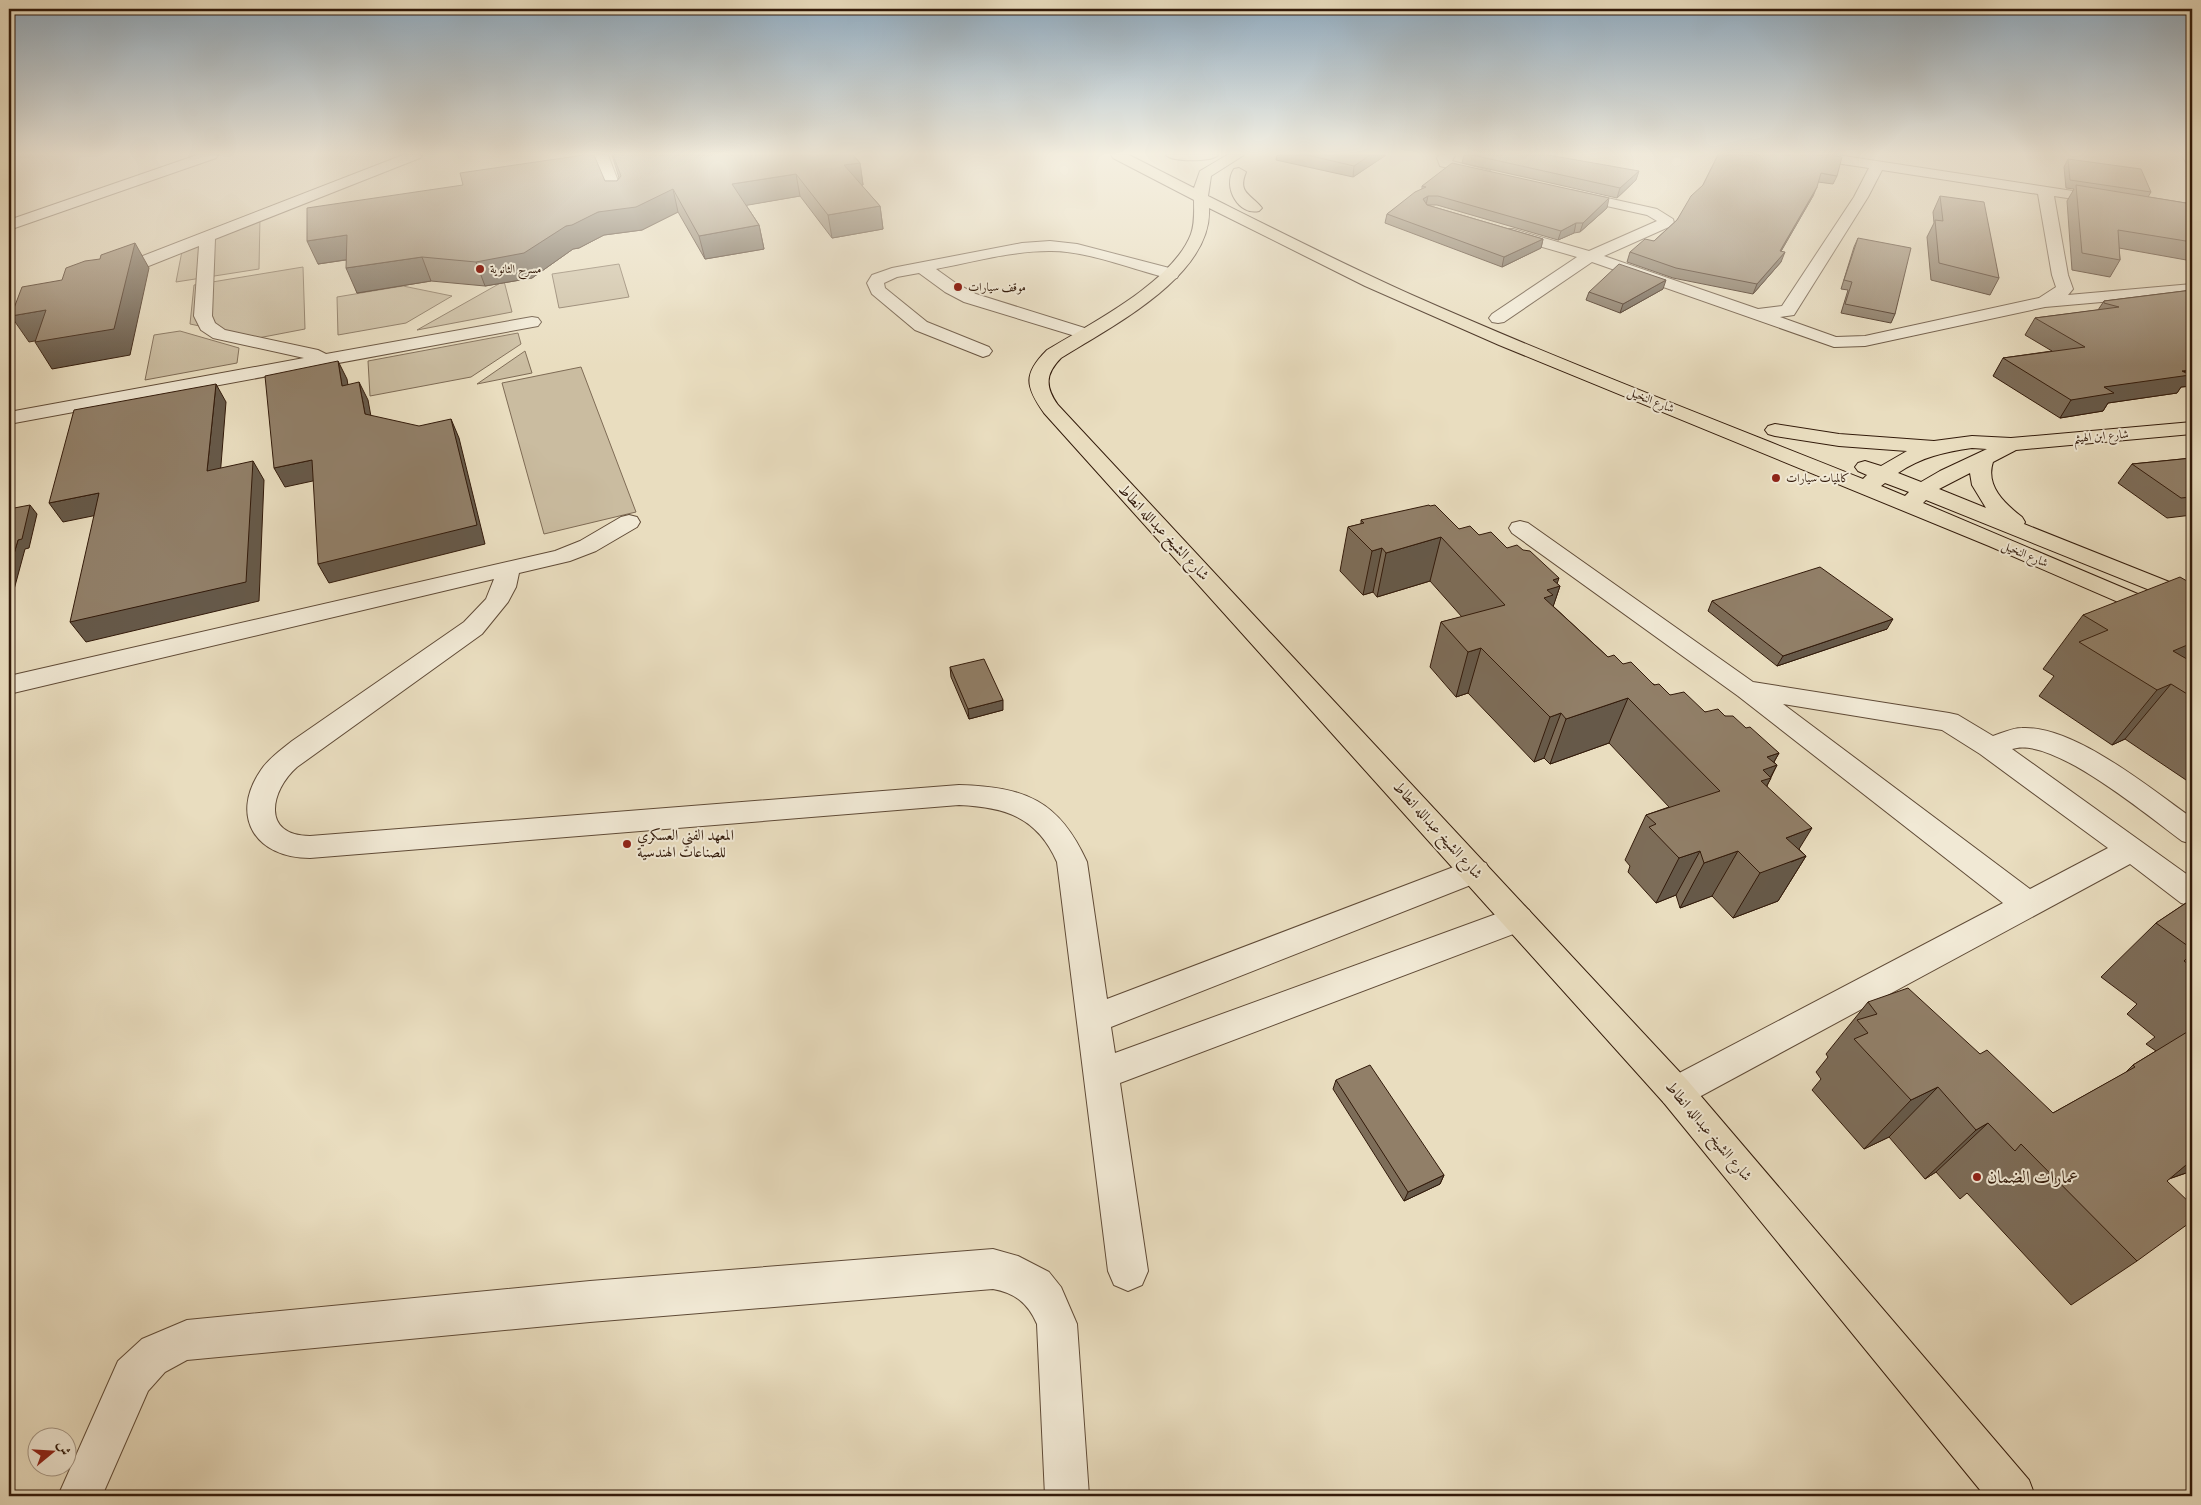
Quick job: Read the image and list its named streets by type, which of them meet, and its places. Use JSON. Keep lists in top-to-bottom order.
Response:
{
  "streets": {
    "main road": ["شارع النخيل", "شارع ابن الهيثم", "شارع الشيخ عبدالله انطاط"]
  },
  "places": [
    "مسرح الثانوية",
    "موقف سيارات",
    "كالميات سيارات",
    "المعهد الفني العسكري للصناعات الهندسية",
    "عمارات الضمان"
  ],
  "north": "right"
}
